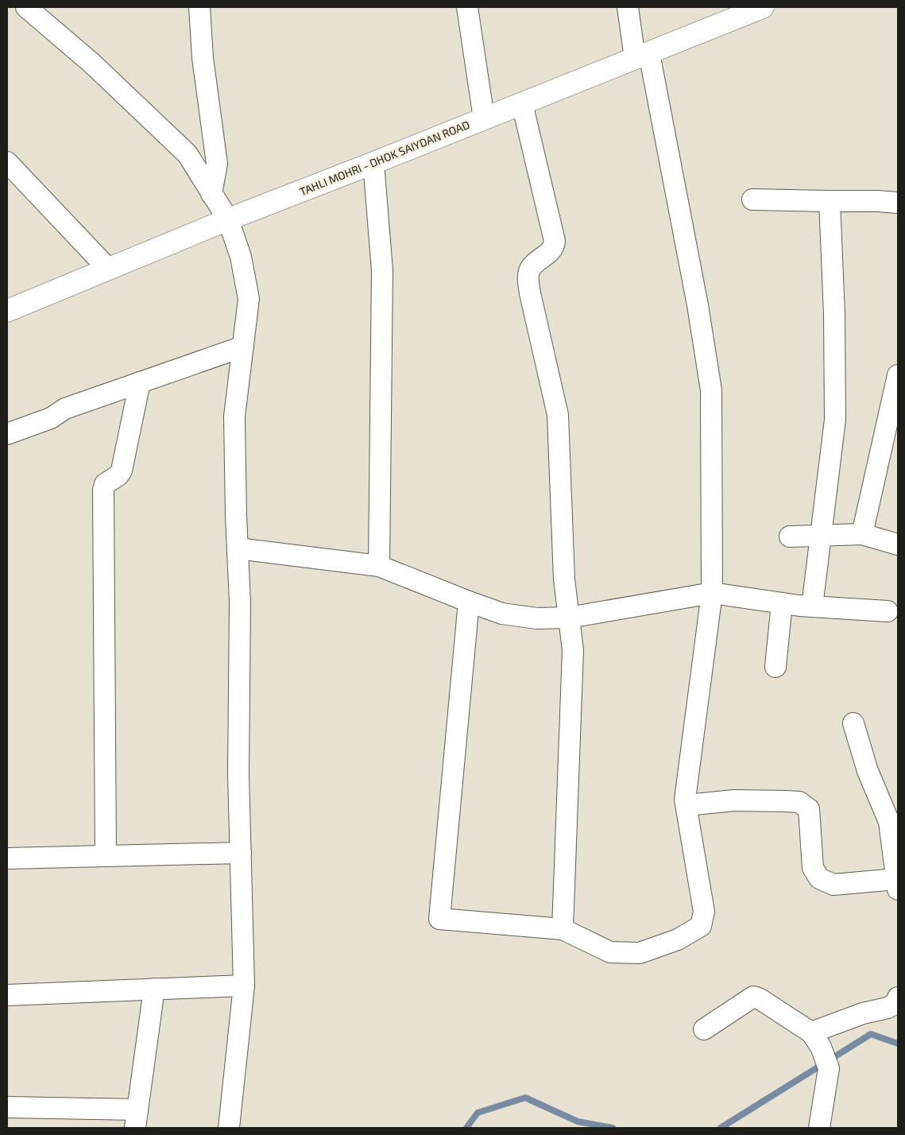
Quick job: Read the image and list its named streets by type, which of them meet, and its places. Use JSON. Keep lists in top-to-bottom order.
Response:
{
  "streets": {
    "street": ["TAHLI MOHRI - DHOK SAIYDAN ROAD"]
  }
}
